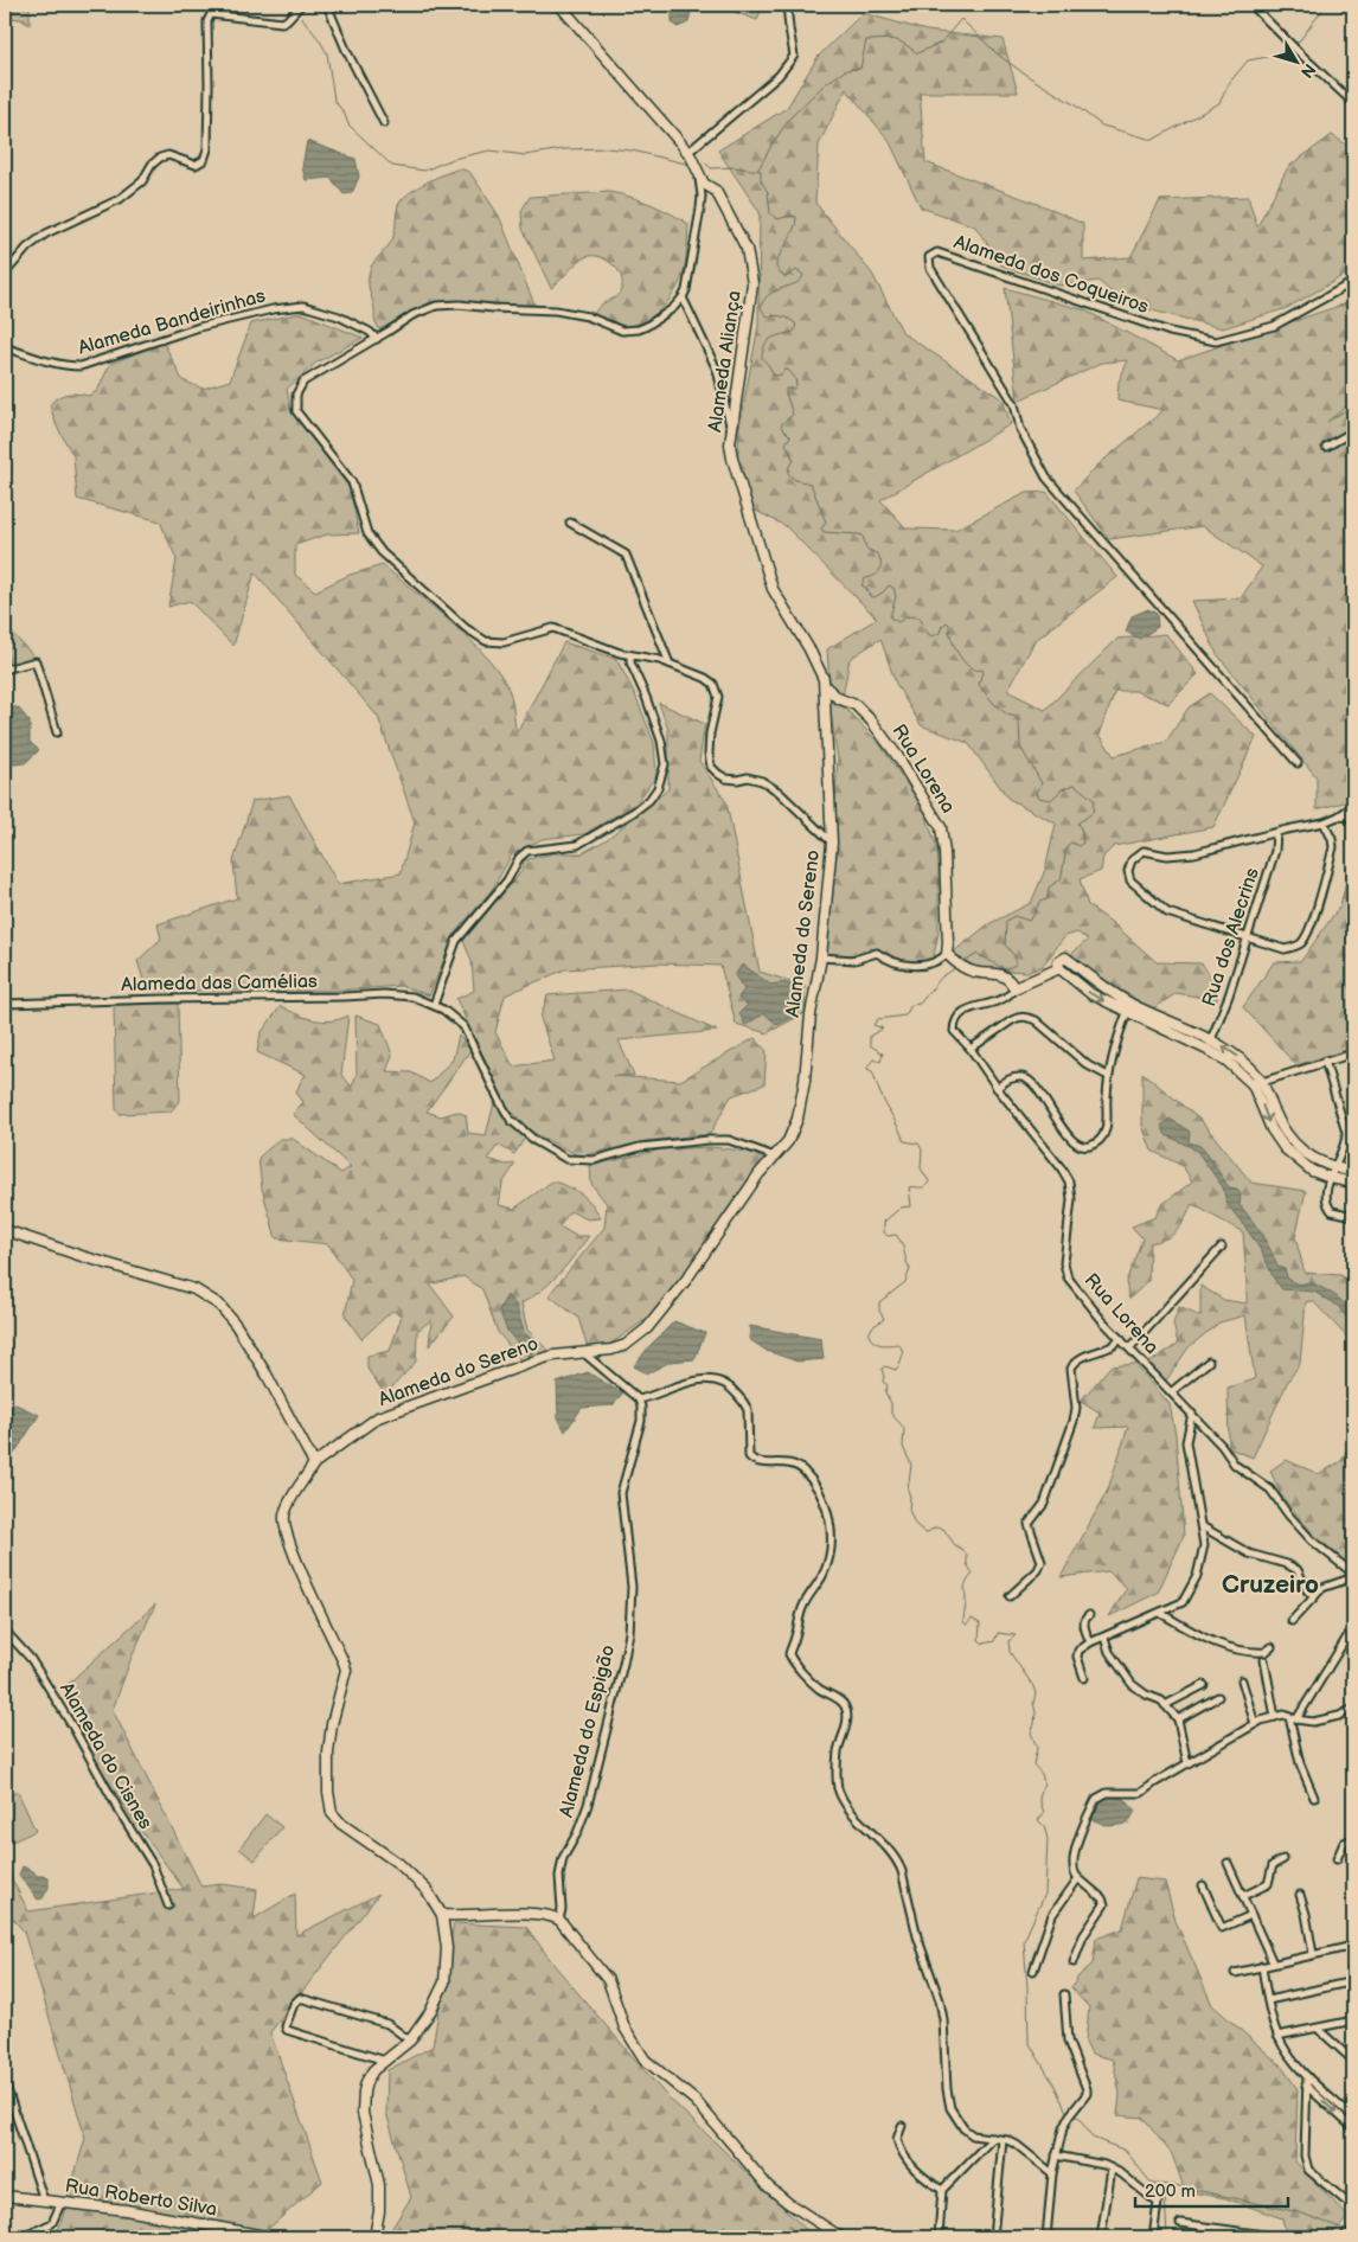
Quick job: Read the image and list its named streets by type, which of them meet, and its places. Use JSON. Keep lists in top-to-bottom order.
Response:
{
  "streets": {
    "street": [
      "Alameda dos Coqueiros",
      "Alameda Bandeirinhas",
      "Alameda Aliança",
      "Rua Lorena",
      "Alameda do Sereno",
      "Rua dos Alecrins",
      "Alameda das Camélias",
      "Alameda do Espigão",
      "Alameda do Cisnes",
      "Rua Roberto Silva"
    ]
  },
  "crossings": [
    ["Alameda Bandeirinhas", "Alameda do Sereno"],
    ["Alameda Aliança", "Rua Lorena"],
    ["Alameda Aliança", "Alameda do Sereno"],
    ["Alameda do Sereno", "Alameda das Camélias"]
  ],
  "districts": ["Cruzeiro"],
  "scale_bar": "200 m",
  "north": "bottom right"
}
